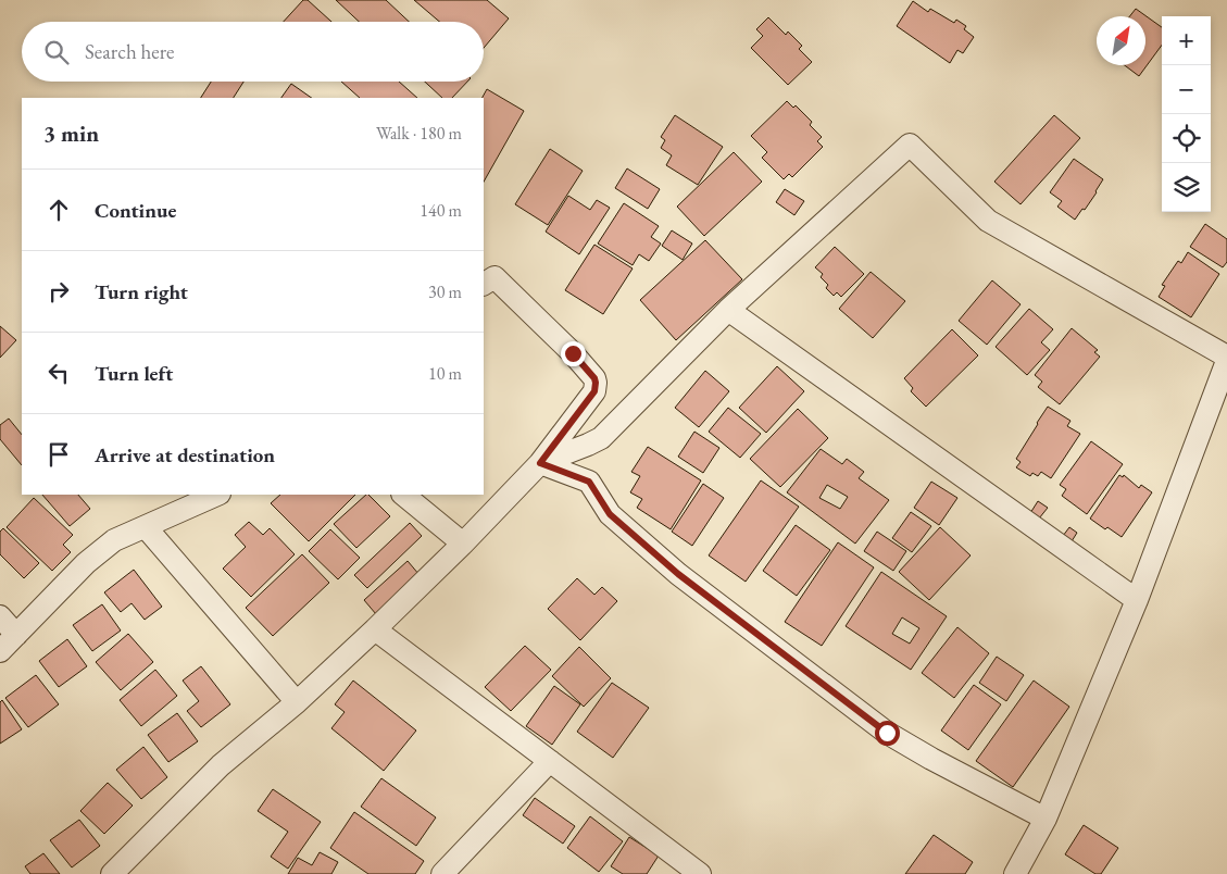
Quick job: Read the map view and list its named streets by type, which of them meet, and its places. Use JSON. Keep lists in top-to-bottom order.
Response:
{
  "north": "top right",
  "page": {
    "map_buttons": ["+", "−"],
    "search": "Search here",
    "heading": ["3 min", "Walk · 180 m"],
    "list": [
      ["Continue", "140 m"],
      ["Turn right", "30 m"],
      ["Turn left", "10 m"],
      "Arrive at destination"
    ]
  }
}
